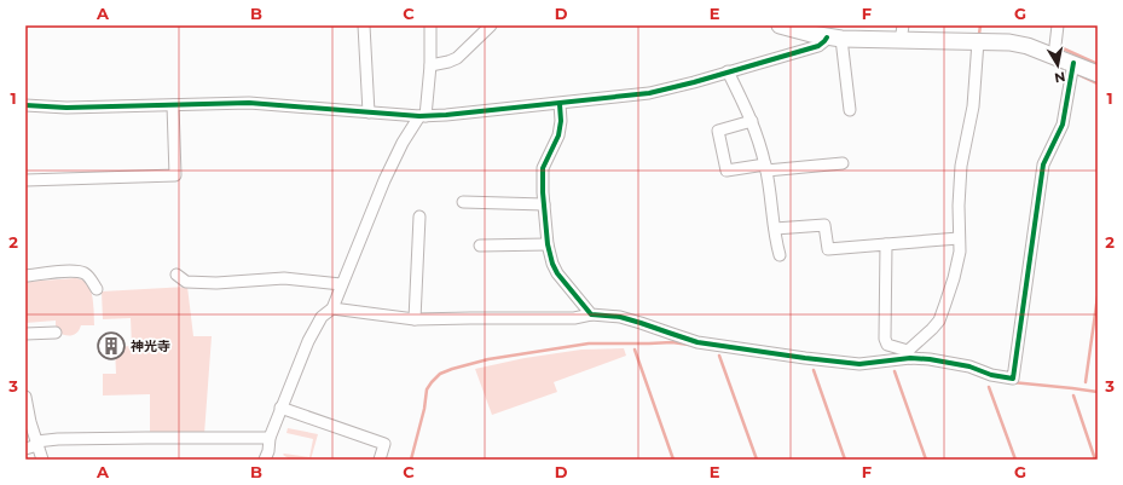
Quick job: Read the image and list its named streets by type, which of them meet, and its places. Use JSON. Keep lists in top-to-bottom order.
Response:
{
  "places": {
    "building": ["神光寺"]
  },
  "north": "bottom",
  "grid": {
    "columns": [
      "A",
      "B",
      "C",
      "D",
      "E",
      "F",
      "G"
    ],
    "rows": ["1", "2", "3"]
  }
}
